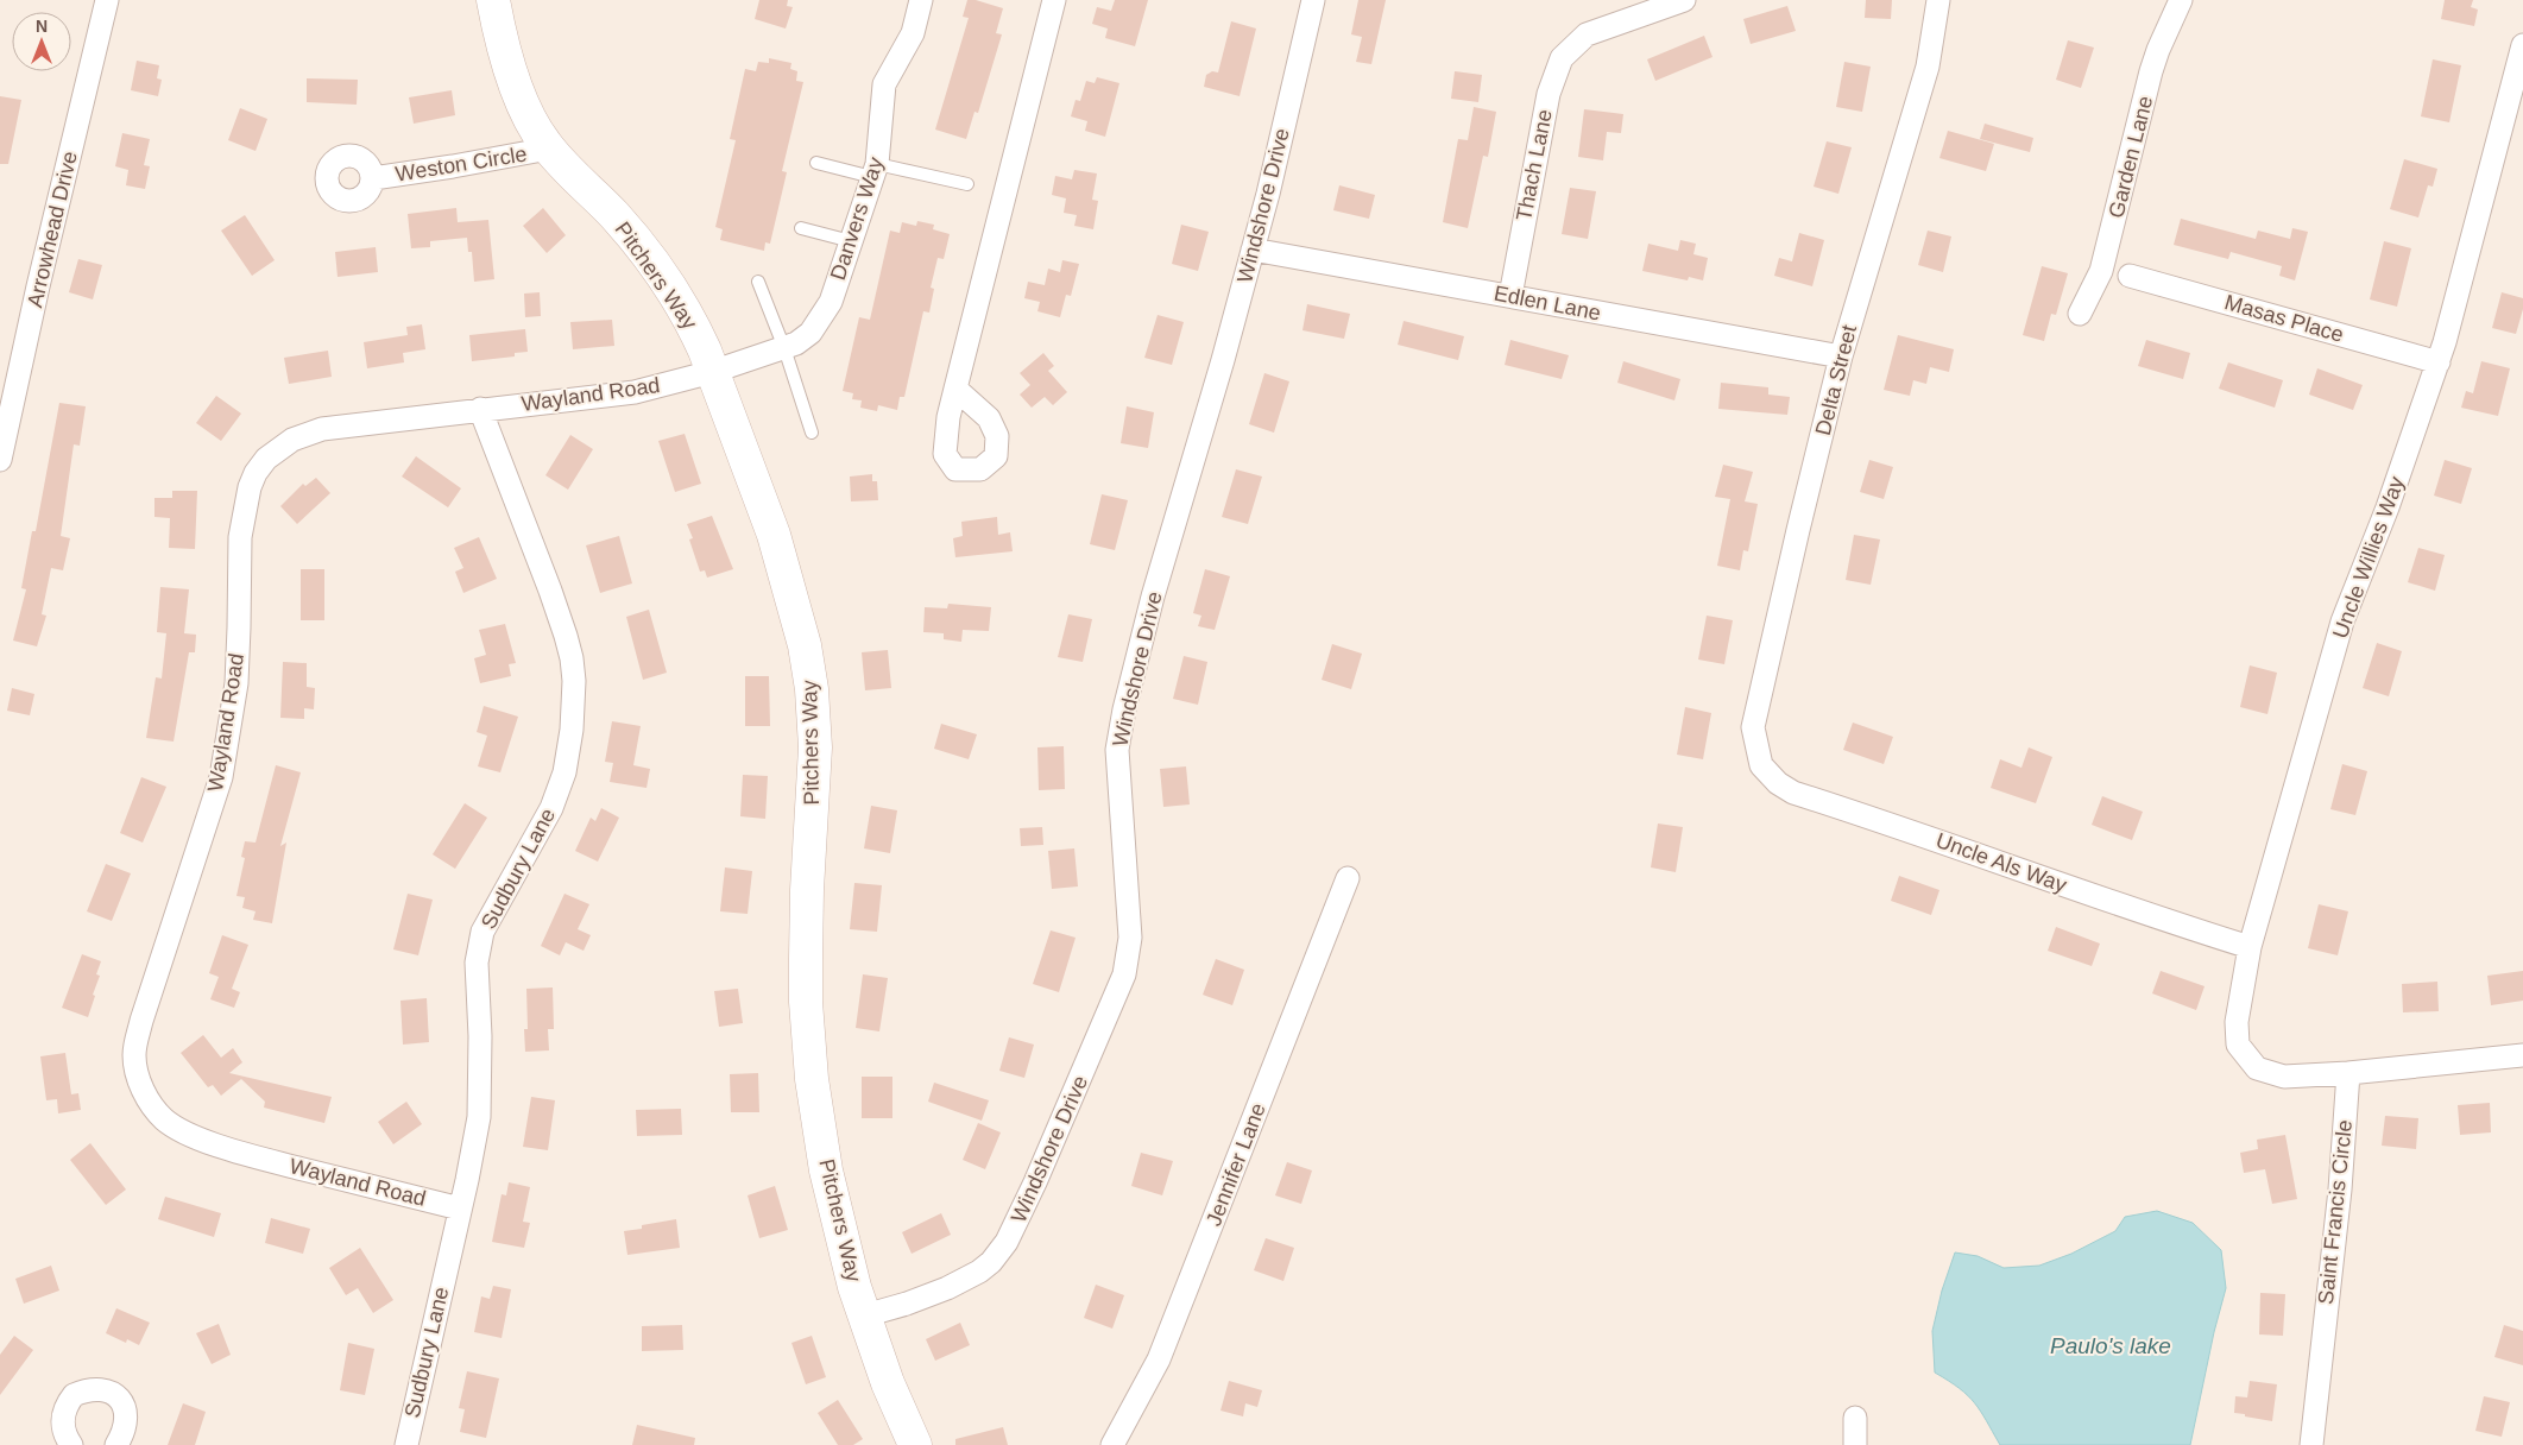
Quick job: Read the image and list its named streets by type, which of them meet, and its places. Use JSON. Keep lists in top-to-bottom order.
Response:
{
  "streets": {
    "main road": ["Pitchers Way"],
    "street": [
      "Garden Lane",
      "Weston Circle",
      "Thach Lane",
      "Windshore Drive",
      "Danvers Way",
      "Arrowhead Drive",
      "Edlen Lane",
      "Masas Place",
      "Delta Street",
      "Wayland Road",
      "Uncle Willies Way",
      "Uncle Als Way",
      "Sudbury Lane",
      "Jennifer Lane",
      "Saint Francis Circle"
    ]
  },
  "crossings": [
    ["Weston Circle", "Pitchers Way"],
    ["Thach Lane", "Edlen Lane"],
    ["Windshore Drive", "Pitchers Way"],
    ["Windshore Drive", "Edlen Lane"],
    ["Danvers Way", "Pitchers Way"],
    ["Danvers Way", "Wayland Road"],
    ["Pitchers Way", "Wayland Road"],
    ["Edlen Lane", "Delta Street"],
    ["Masas Place", "Uncle Willies Way"],
    ["Delta Street", "Uncle Als Way"],
    ["Wayland Road", "Sudbury Lane"],
    ["Uncle Willies Way", "Uncle Als Way"],
    ["Uncle Willies Way", "Saint Francis Circle"]
  ],
  "water": ["Paulo's lake"],
  "north": "top"
}
